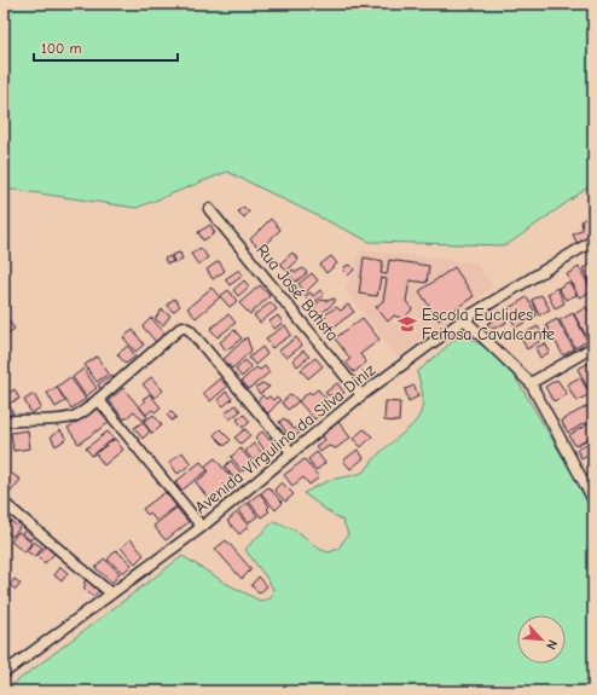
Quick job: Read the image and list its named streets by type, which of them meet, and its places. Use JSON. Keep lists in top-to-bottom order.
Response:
{
  "streets": {
    "street": ["Rua José Batista", "Avenida Virgulino da Silva Diniz"]
  },
  "crossings": [
    ["Rua José Batista", "Avenida Virgulino da Silva Diniz"]
  ],
  "places": {
    "school or university": ["Escola Euclides Feitosa Cavalcante"]
  },
  "scale_bar": "100 m",
  "north": "bottom right"
}
